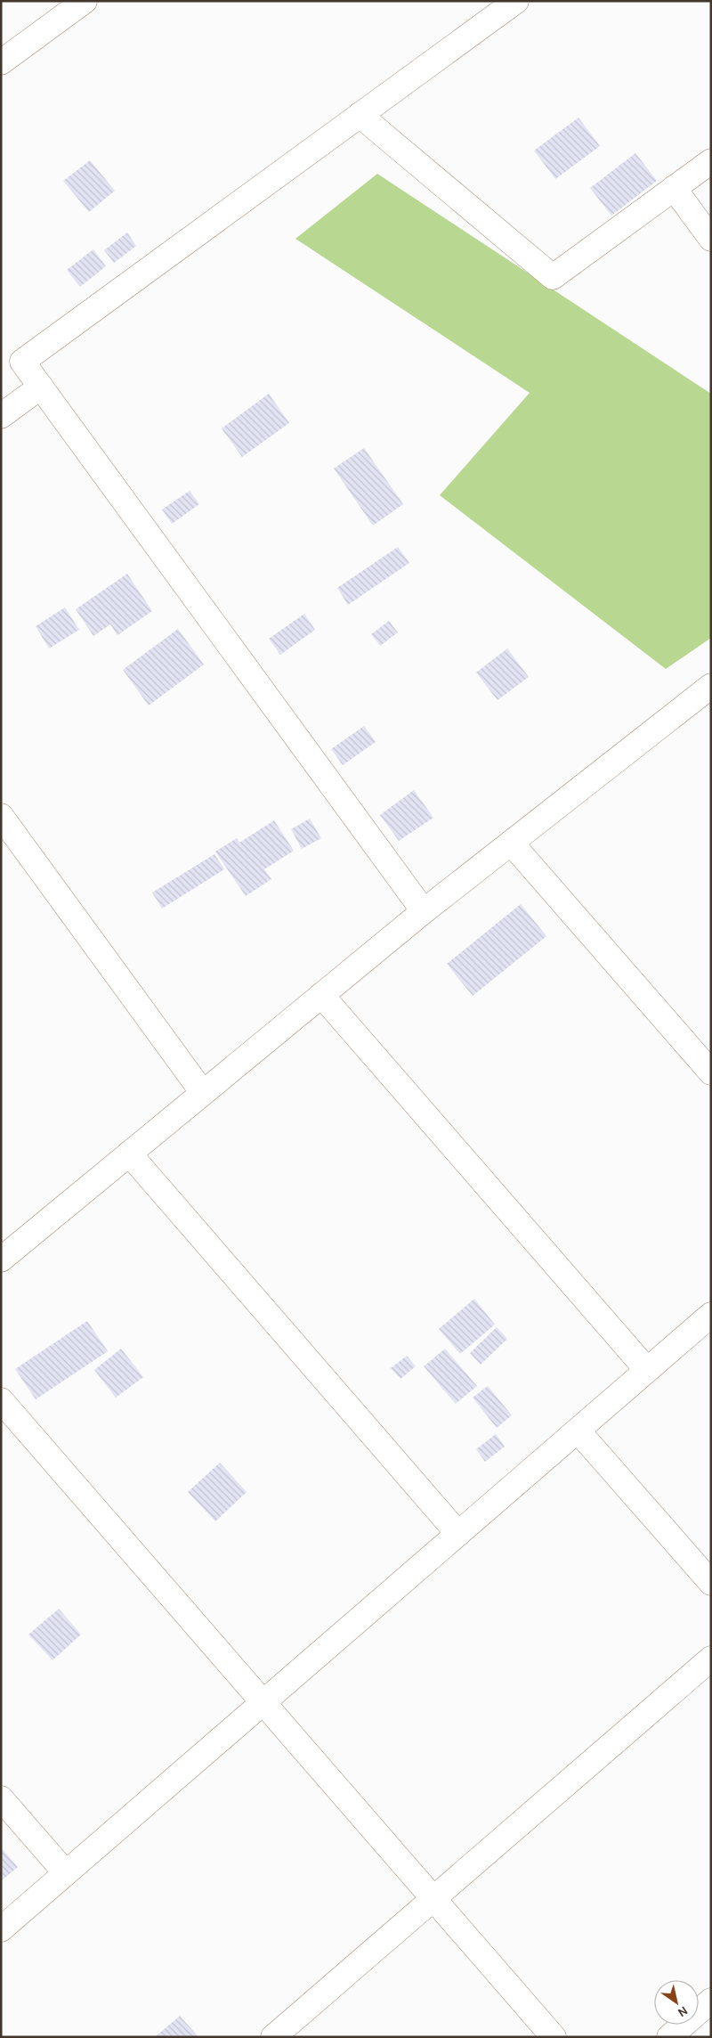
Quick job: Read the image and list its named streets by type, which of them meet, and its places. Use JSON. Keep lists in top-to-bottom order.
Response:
{
  "north": "bottom right"
}
